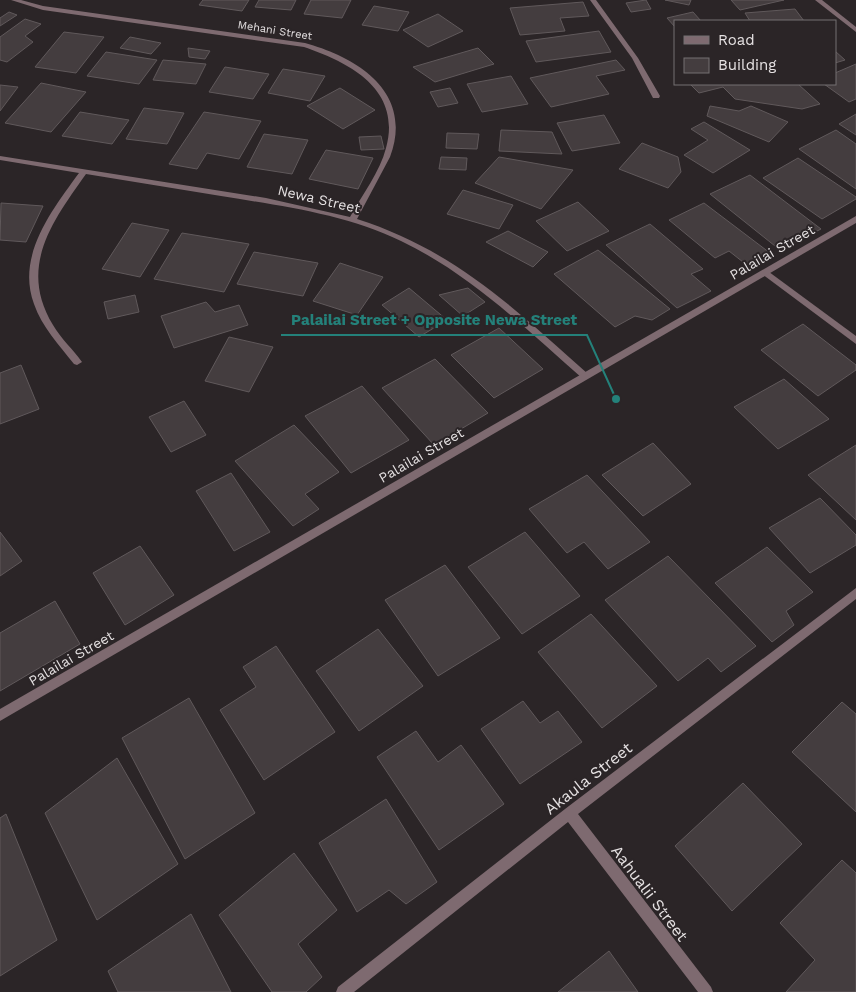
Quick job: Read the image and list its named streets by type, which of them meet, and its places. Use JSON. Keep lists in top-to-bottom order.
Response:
{
  "streets": {
    "street": [
      "Mehani Street",
      "Newa Street",
      "Palailai Street",
      "Akaula Street",
      "Aahualii Street"
    ]
  },
  "crossings": [
    ["Mehani Street", "Newa Street"],
    ["Newa Street", "Palailai Street"],
    ["Akaula Street", "Aahualii Street"]
  ],
  "places": ["Palailai Street + Opposite Newa Street"],
  "legend": ["Road", "Building"]
}
